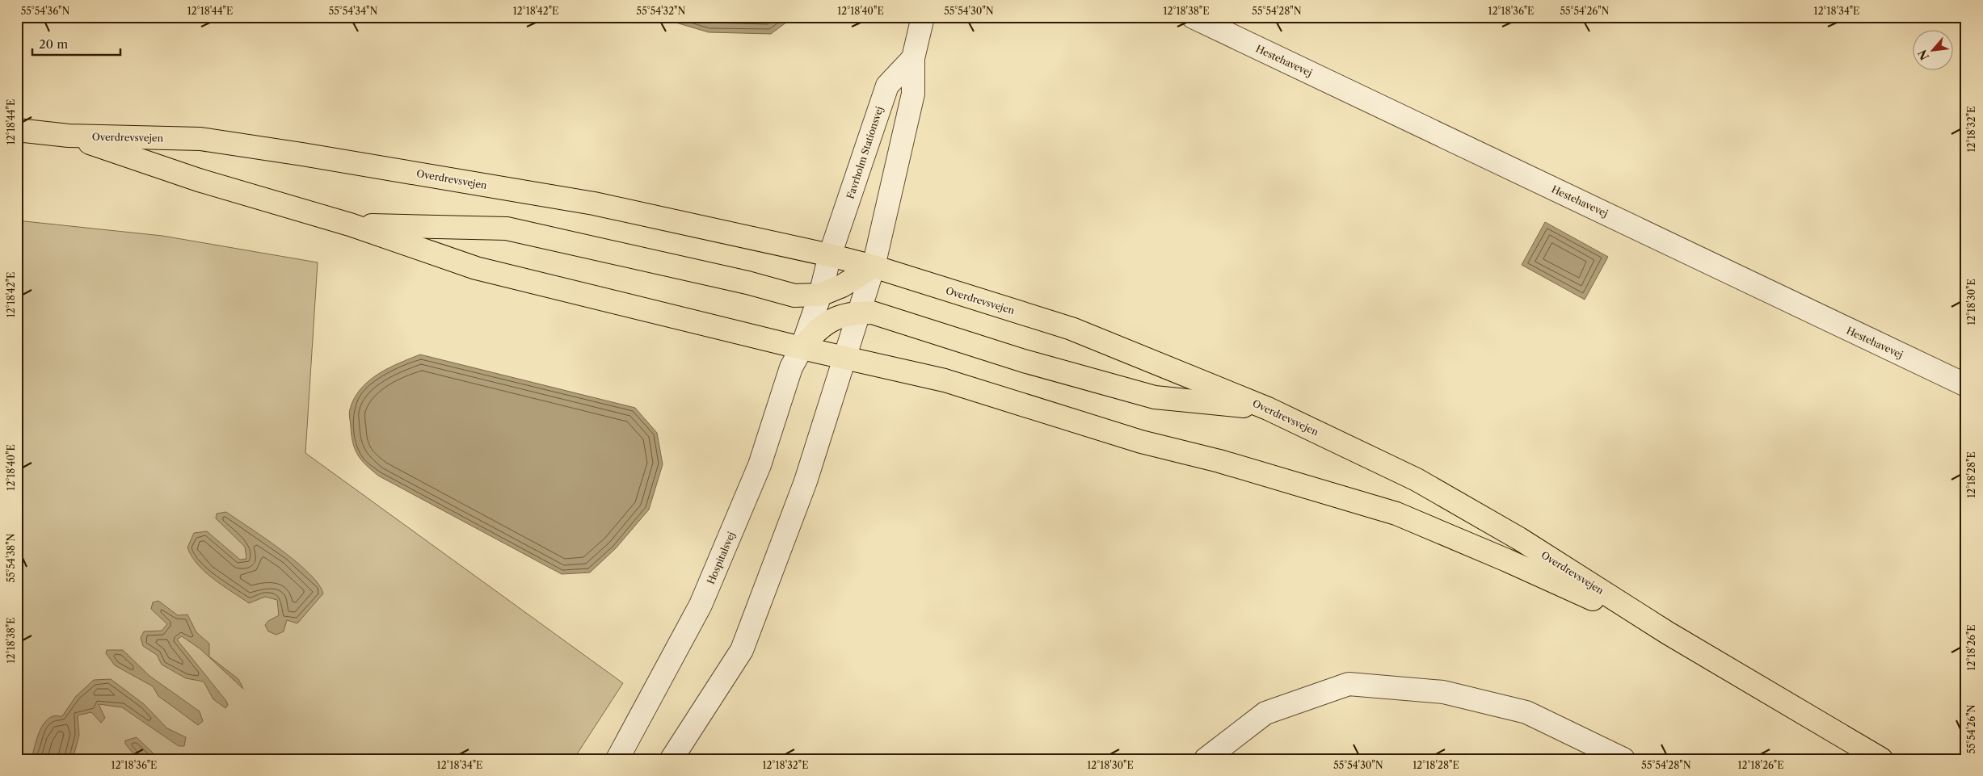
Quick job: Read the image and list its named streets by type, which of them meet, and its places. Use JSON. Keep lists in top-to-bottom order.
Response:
{
  "streets": {
    "main road": ["Overdrevsvejen"],
    "street": ["Hestehavevej", "Favrholm Stationsvej", "Hospitalsvej"]
  },
  "crossings": [
    ["Overdrevsvejen", "Favrholm Stationsvej"],
    ["Overdrevsvejen", "Hospitalsvej"]
  ],
  "scale_bar": "20 m",
  "north": "bottom left",
  "coordinates": [
    "55°54'36\"N",
    "12°18'44\"E",
    "55°54'34\"N",
    "12°18'42\"E",
    "55°54'32\"N",
    "12°18'40\"E",
    "55°54'30\"N",
    "12°18'38\"E",
    "55°54'28\"N",
    "12°18'36\"E",
    "55°54'26\"N",
    "12°18'34\"E",
    "12°18'32\"E",
    "12°18'30\"E",
    "12°18'28\"E",
    "55°54'38\"N",
    "12°18'26\"E"
  ]
}
